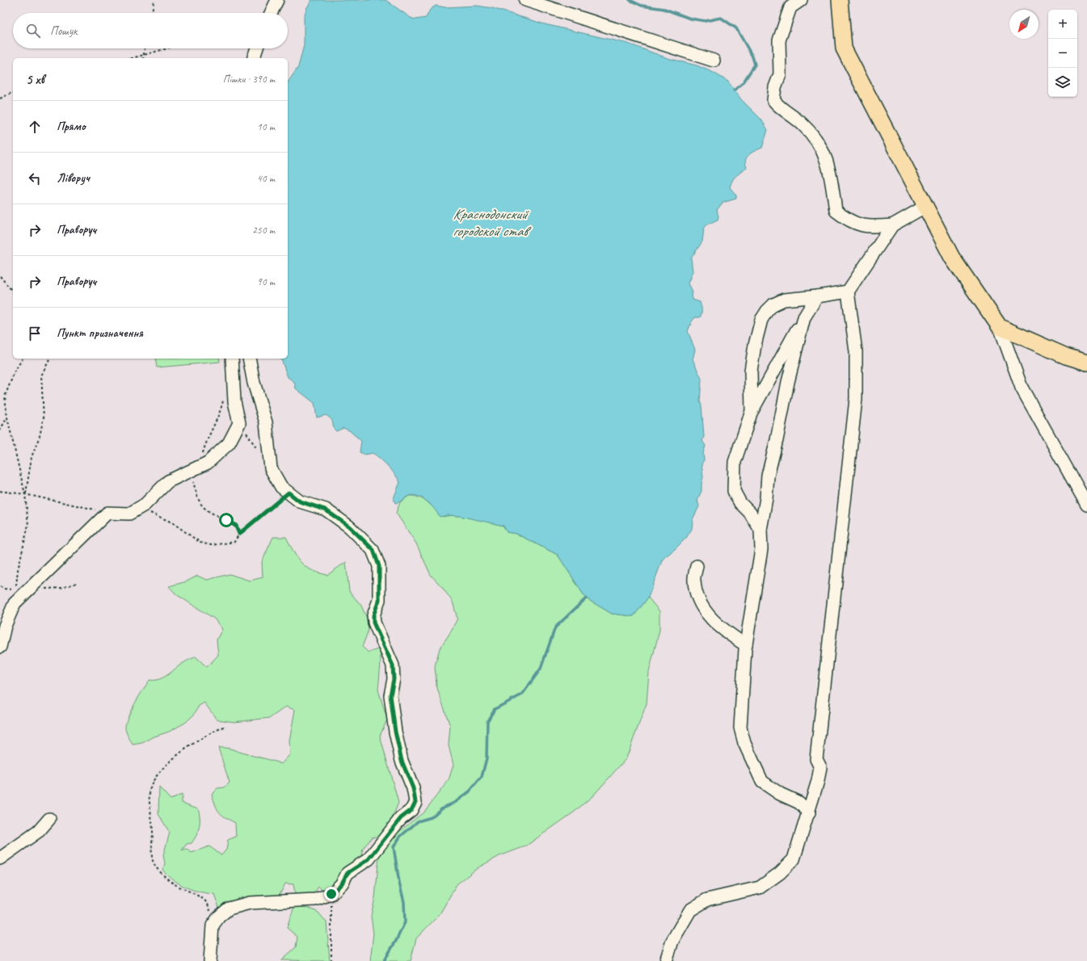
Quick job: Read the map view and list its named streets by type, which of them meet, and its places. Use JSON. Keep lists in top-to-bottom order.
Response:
{
  "water": ["Краснодонский городской став"],
  "north": "bottom left",
  "page": {
    "map_buttons": ["+", "−"],
    "search": "Пошук",
    "heading": ["5 хв", "Пішки · 390 m"],
    "list": [
      ["Прямо", "10 m"],
      ["Ліворуч", "40 m"],
      ["Праворуч", "250 m"],
      ["Праворуч", "90 m"],
      "Пункт призначення"
    ]
  }
}
